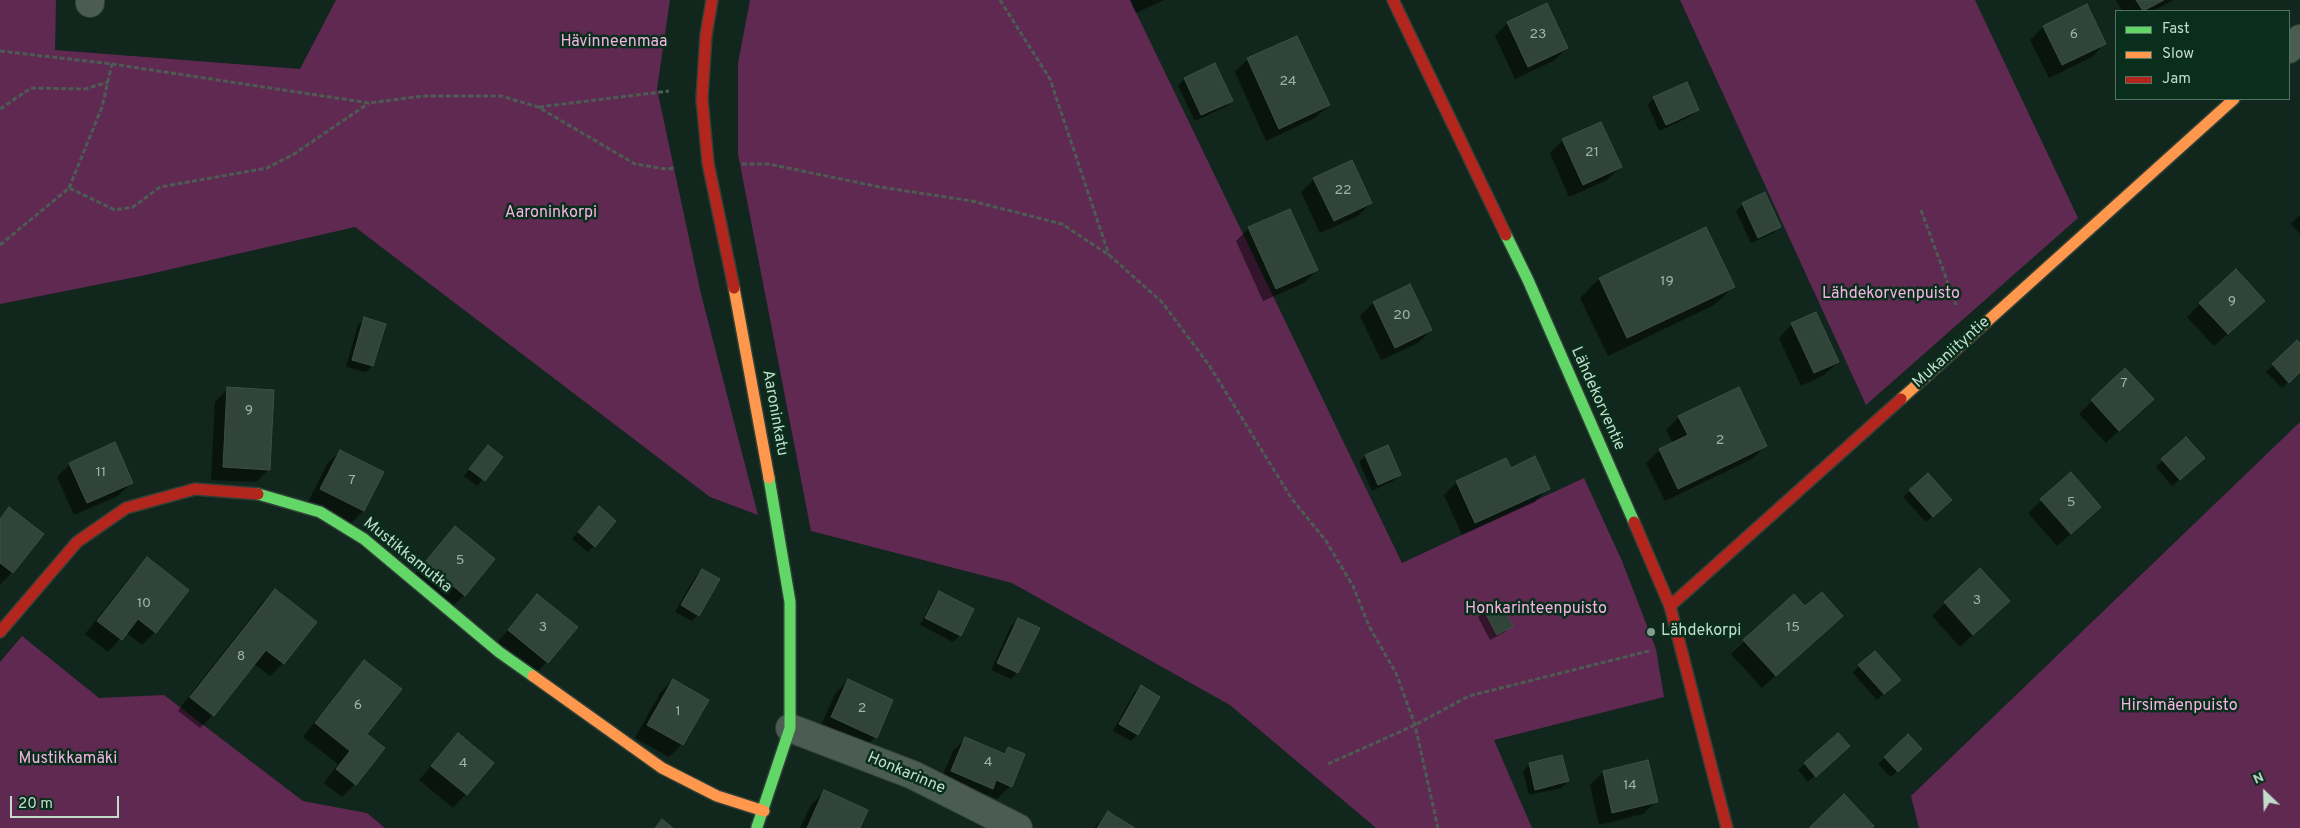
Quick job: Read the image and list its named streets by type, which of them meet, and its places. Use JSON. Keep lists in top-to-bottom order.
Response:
{
  "streets": {
    "street": [
      "Mukaniityntie",
      "Lähdekorventie",
      "Aaroninkatu",
      "Mustikkamutka",
      "Honkarinne"
    ]
  },
  "crossings": [
    ["Mukaniityntie", "Lähdekorventie"],
    ["Aaroninkatu", "Mustikkamutka"],
    ["Aaroninkatu", "Honkarinne"]
  ],
  "parks": [
    "Hävinneenmaa",
    "Aaroninkorpi",
    "Lähdekorvenpuisto",
    "Honkarinteenpuisto",
    "Hirsimäenpuisto",
    "Mustikkamäki"
  ],
  "places": ["Lähdekorpi"],
  "house_numbers": [
    "23",
    "6",
    "24",
    "21",
    "22",
    "19",
    "9",
    "20",
    "7",
    "9",
    "2",
    "11",
    "7",
    "5",
    "5",
    "3",
    "10",
    "3",
    "15",
    "8",
    "6",
    "2",
    "1",
    "4",
    "4",
    "14"
  ],
  "legend": ["Fast", "Slow", "Jam"],
  "scale_bar": "20 m",
  "north": "top left"
}
